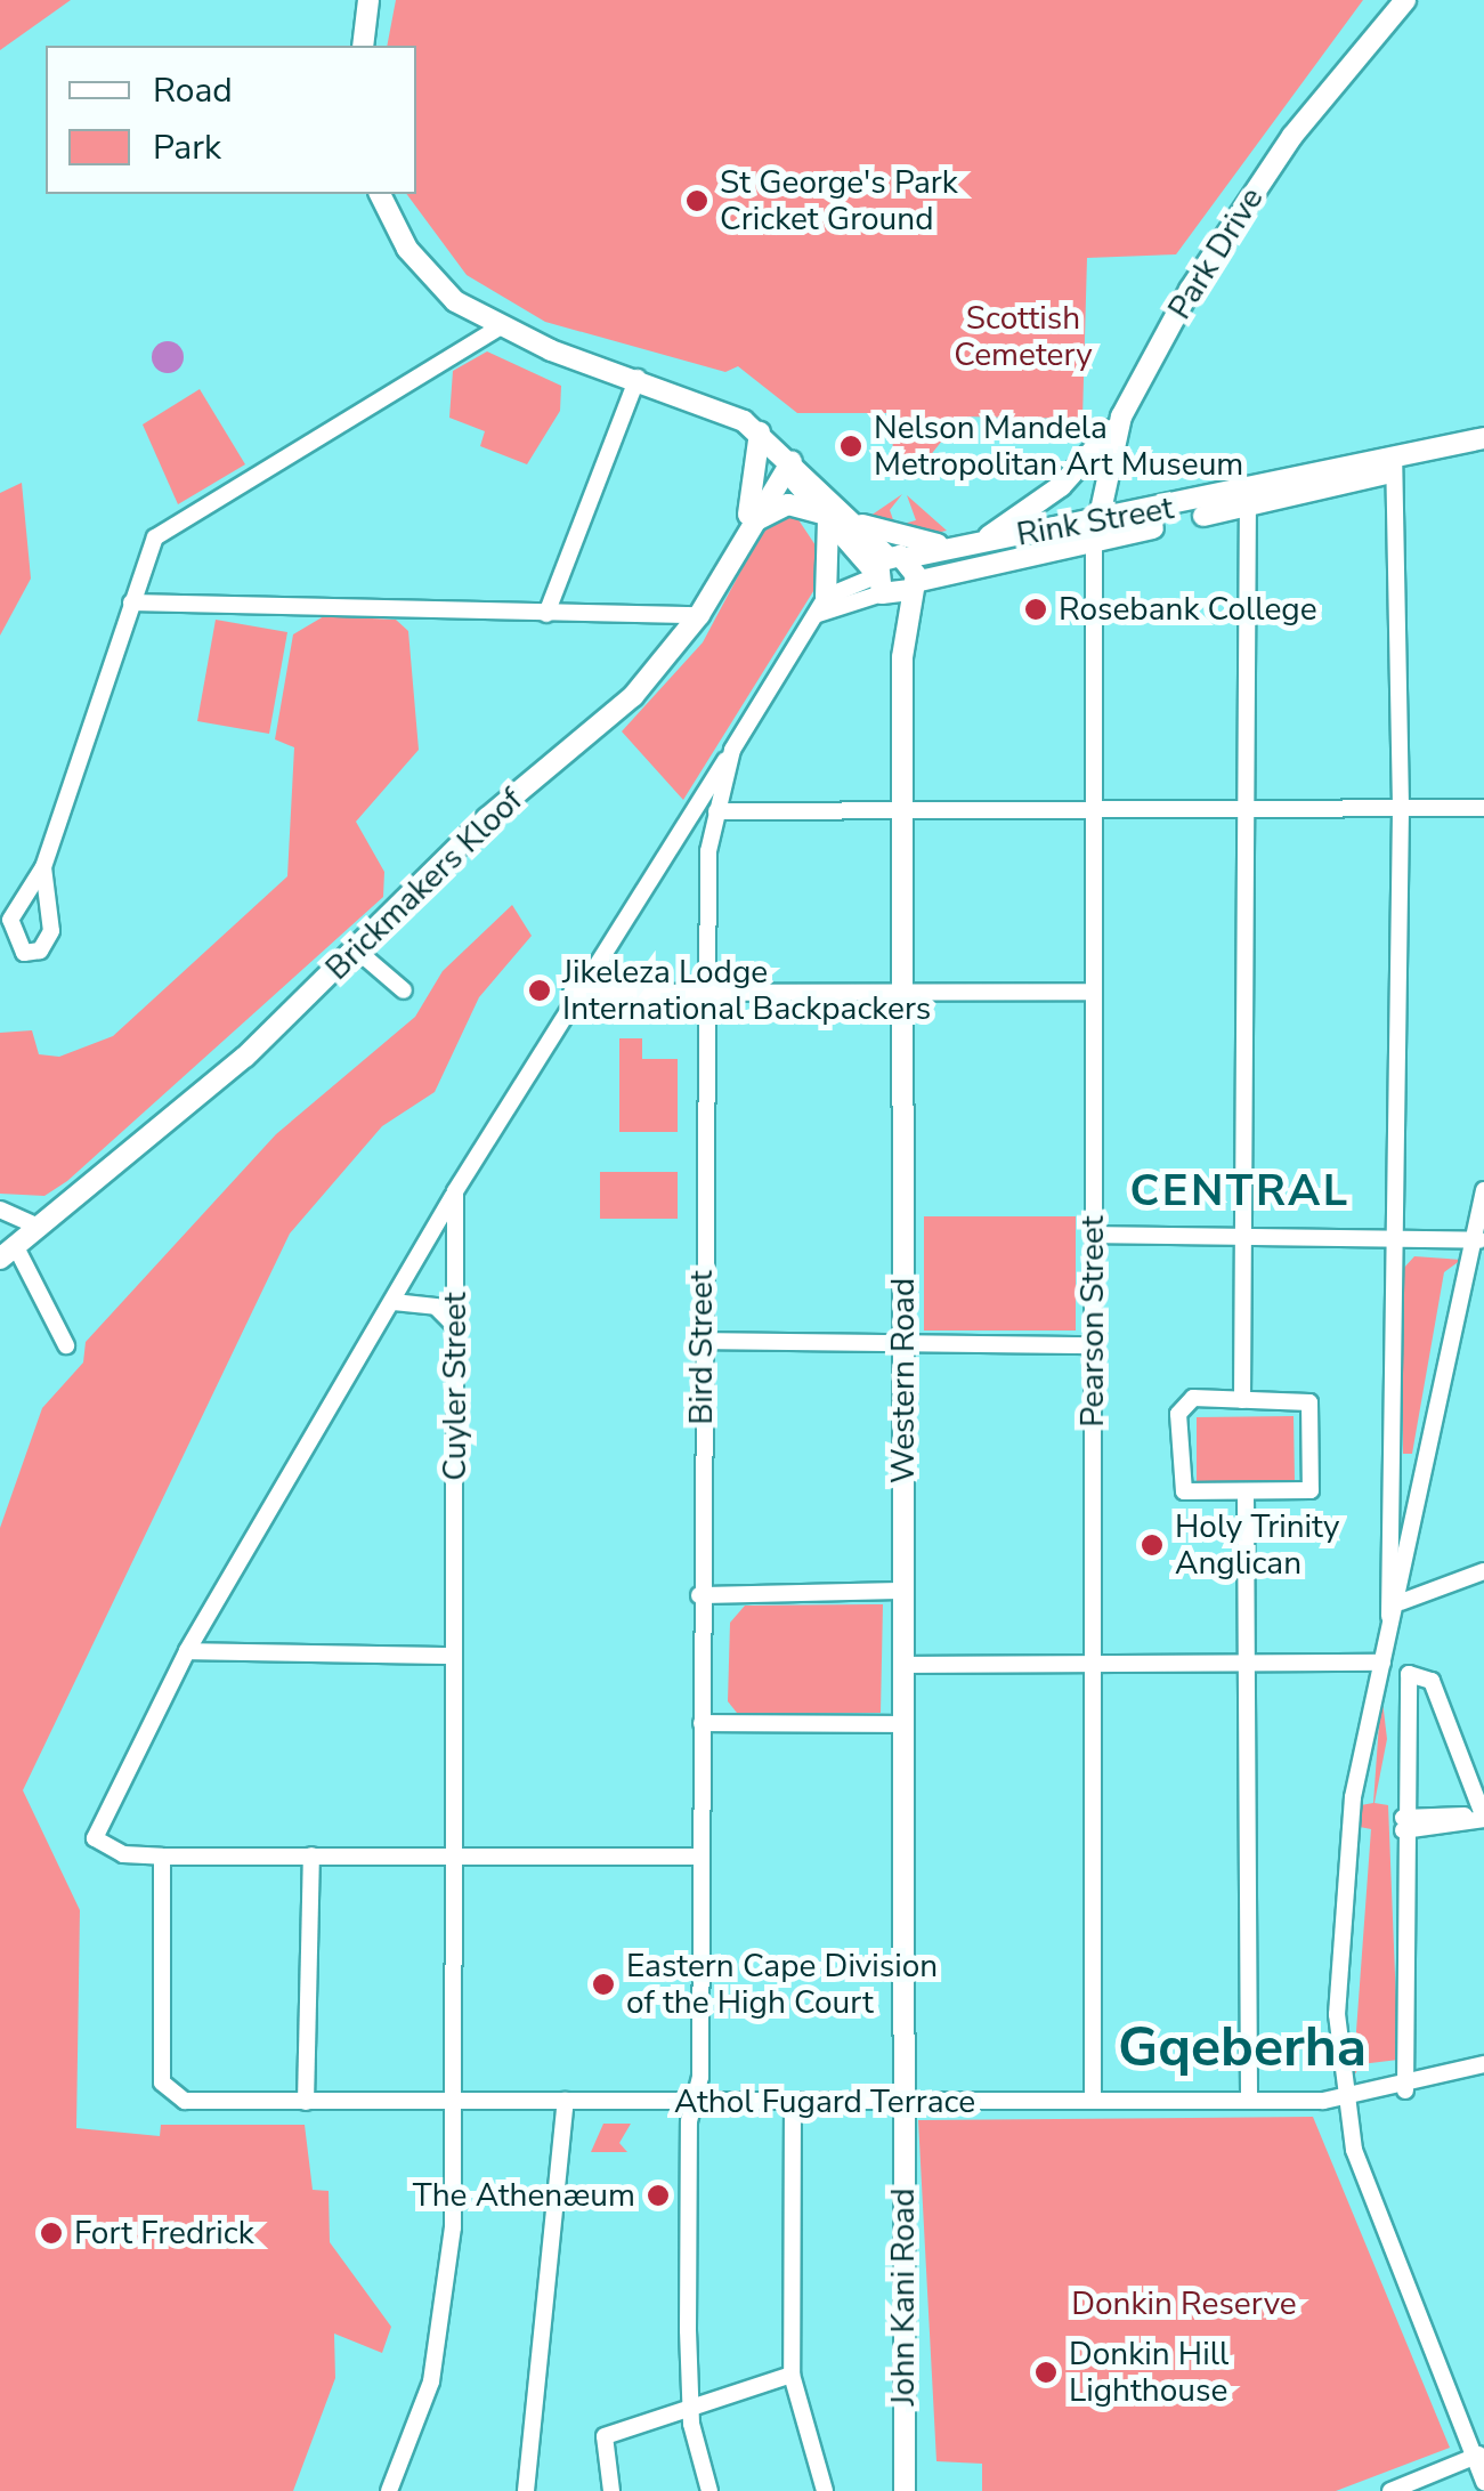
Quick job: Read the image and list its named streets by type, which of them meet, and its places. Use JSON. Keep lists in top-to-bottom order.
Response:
{
  "streets": {
    "street": [
      "Park Drive",
      "Rink Street",
      "Brickmakers Kloof",
      "Pearson Street",
      "Bird Street",
      "Western Road",
      "Cuyler Street",
      "Athol Fugard Terrace",
      "John Kani Road"
    ]
  },
  "crossings": [
    ["Park Drive", "Rink Street"],
    ["Park Drive", "Pearson Street"],
    ["Rink Street", "Pearson Street"],
    ["Rink Street", "Western Road"],
    ["Pearson Street", "Athol Fugard Terrace"],
    ["Bird Street", "Athol Fugard Terrace"],
    ["Western Road", "Athol Fugard Terrace"],
    ["Western Road", "John Kani Road"],
    ["Cuyler Street", "Athol Fugard Terrace"],
    ["Athol Fugard Terrace", "John Kani Road"]
  ],
  "districts": ["CENTRAL", "Gqeberha"],
  "parks": ["Scottish Cemetery", "Donkin Reserve"],
  "places": [
    "St George's Park Cricket Ground",
    "Nelson Mandela Metropolitan Art Museum",
    "Rosebank College",
    "Jikeleza Lodge International Backpackers",
    "Holy Trinity Anglican",
    "Eastern Cape Division of the High Court",
    "The Athenæum",
    "Fort Fredrick",
    "Donkin Hill Lighthouse"
  ],
  "legend": ["Road", "Park"]
}
